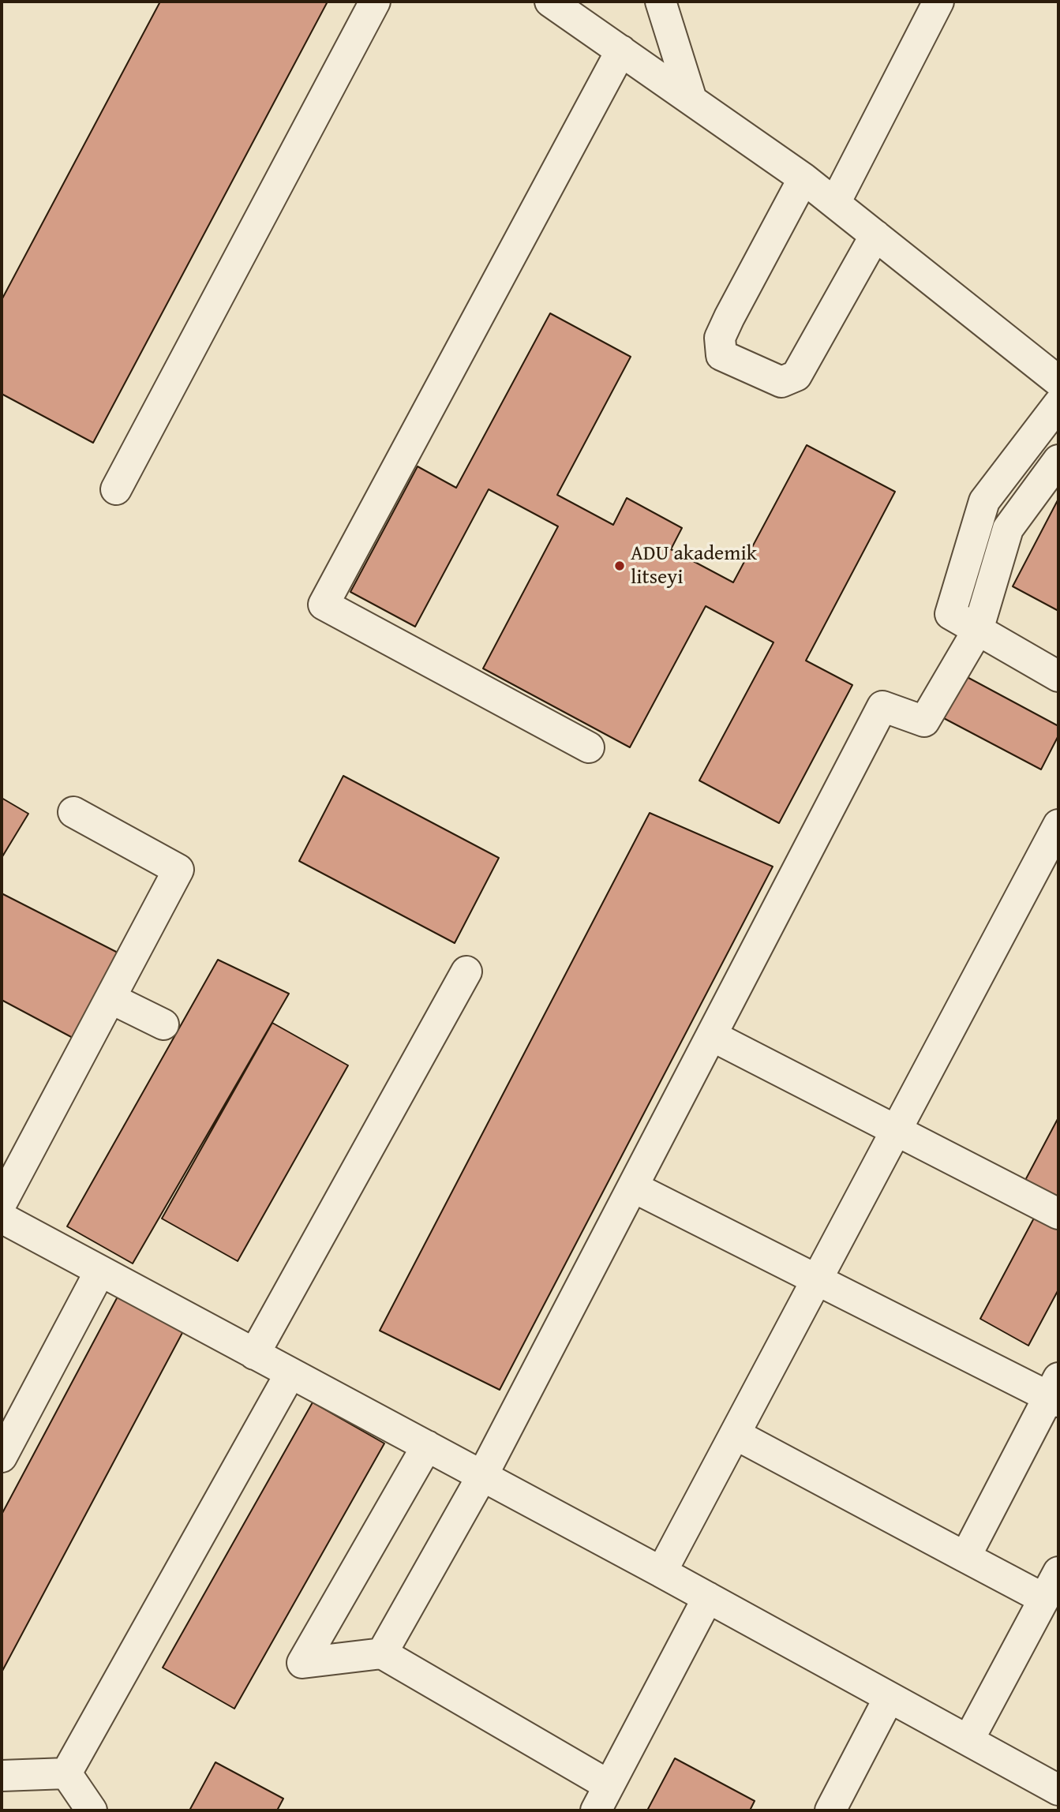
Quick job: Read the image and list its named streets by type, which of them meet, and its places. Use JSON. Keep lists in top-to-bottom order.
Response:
{
  "places": ["ADU akademik litseyi"]
}
